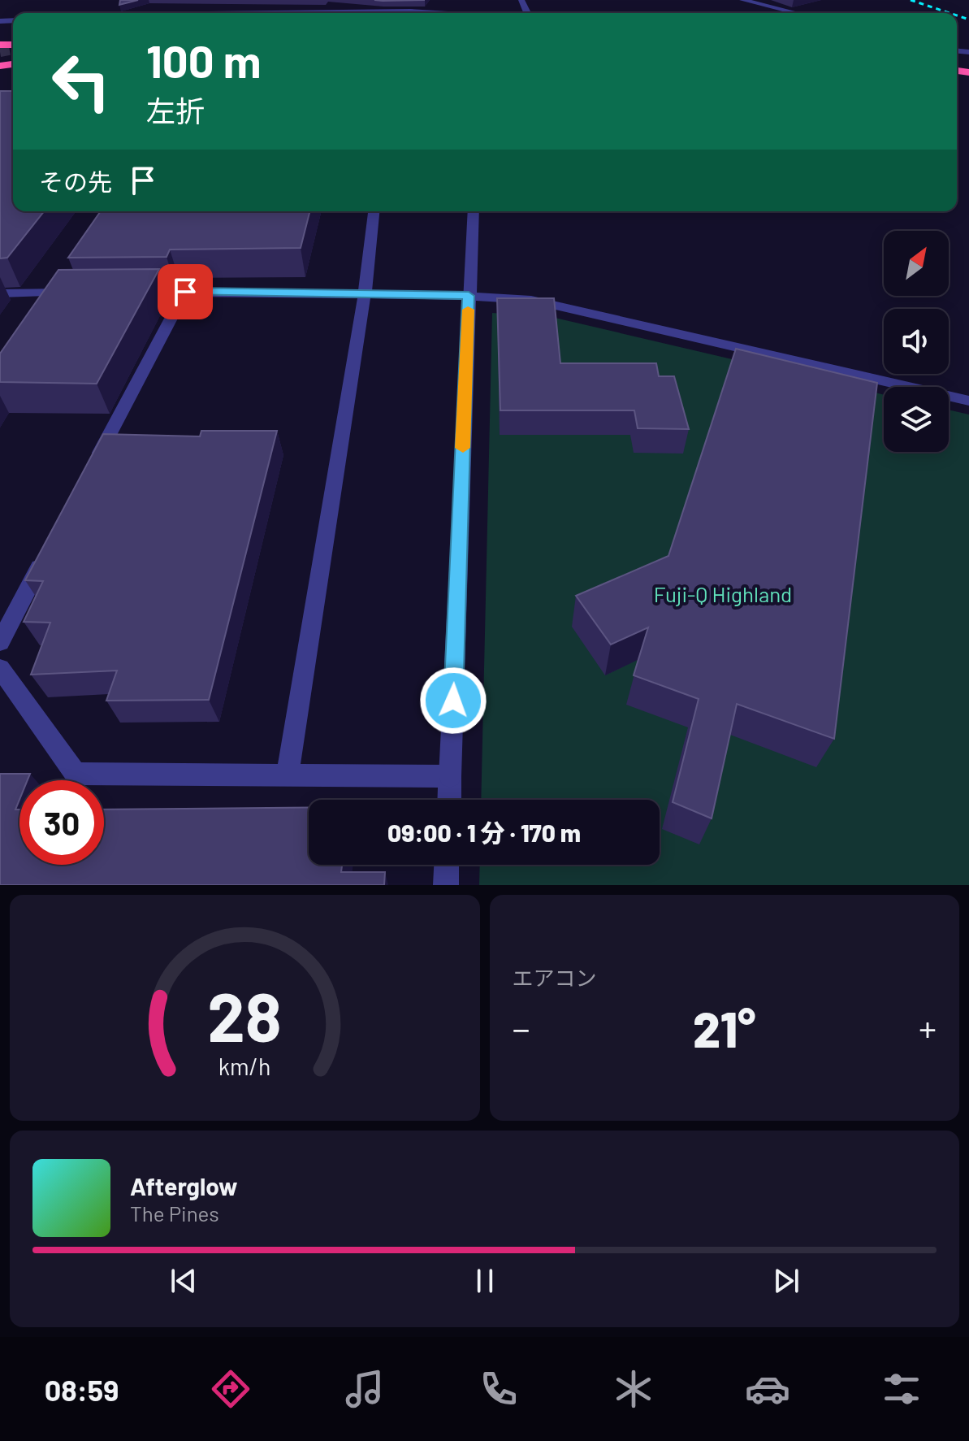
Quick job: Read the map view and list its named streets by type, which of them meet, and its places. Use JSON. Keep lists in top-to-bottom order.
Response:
{
  "parks": ["Fuji-Q Highland"],
  "north": "top right",
  "page": {
    "turn": ["100 m", "左折"],
    "then": "その先",
    "limit": "30",
    "trip": "09:00 · 1 分 · 170 m",
    "tile": "エアコン",
    "heat": ["−", "21°", "+"],
    "song": ["Afterglow", "The Pines"],
    "tabs": "08:59",
    "gauge": ["28", "km/h"]
  }
}
